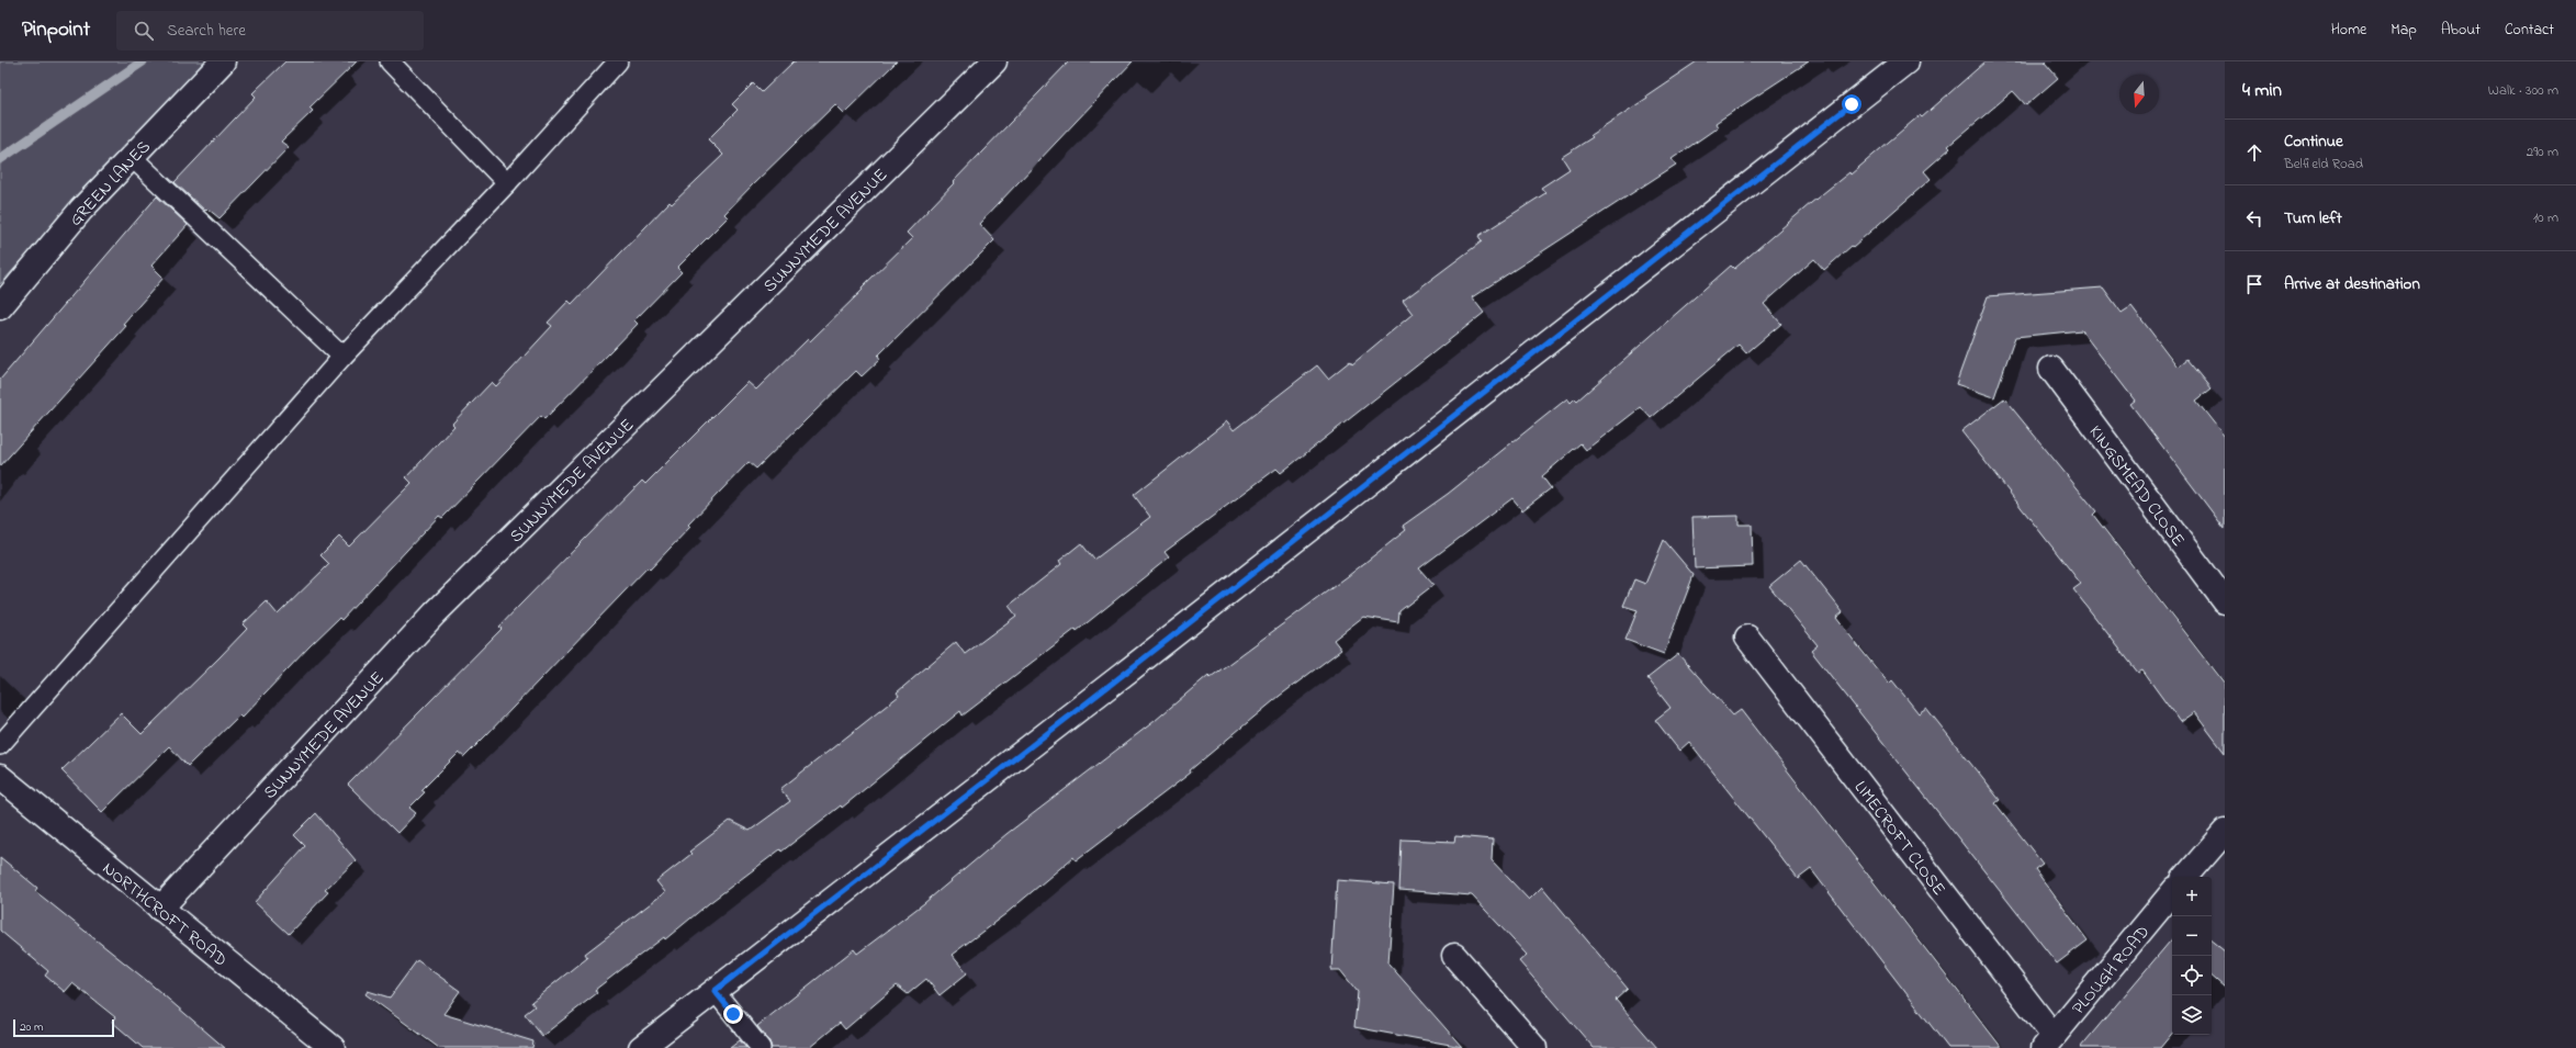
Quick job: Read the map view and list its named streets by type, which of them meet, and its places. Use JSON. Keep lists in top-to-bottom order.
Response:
{
  "streets": {
    "street": [
      "GREEN LANES",
      "SUNNYMEDE AVENUE",
      "KINGSMEAD CLOSE",
      "LIMECROFT CLOSE",
      "NORTHCROFT ROAD",
      "PLOUGH ROAD"
    ]
  },
  "crossings": [
    ["SUNNYMEDE AVENUE", "NORTHCROFT ROAD"],
    ["LIMECROFT CLOSE", "PLOUGH ROAD"]
  ],
  "scale_bar": "20 m",
  "north": "bottom",
  "page": {
    "header": "Pinpoint",
    "search": "Search here",
    "nav": [
      "Home",
      "Map",
      "About",
      "Contact"
    ],
    "heading": ["4 min", "Walk · 300 m"],
    "list": [
      ["Continue", "Belfield Road", "290 m"],
      ["Turn left", "10 m"],
      "Arrive at destination"
    ],
    "map_buttons": ["+", "−"],
    "scale": "20 m"
  }
}
